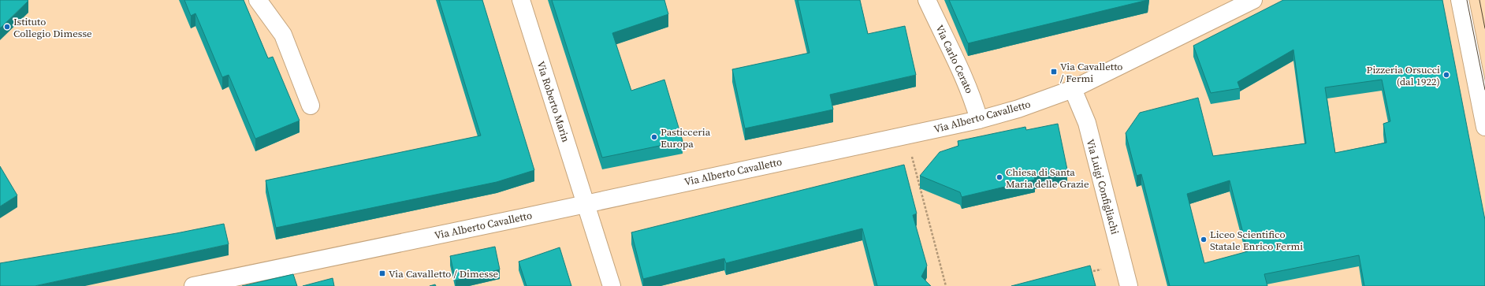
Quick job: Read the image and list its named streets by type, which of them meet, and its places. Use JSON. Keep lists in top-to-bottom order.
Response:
{
  "streets": {
    "street": [
      "Via Carlo Cerato",
      "Via Roberto Marin",
      "Via Alberto Cavalletto",
      "Via Luigi Configliachi"
    ]
  },
  "crossings": [
    ["Via Carlo Cerato", "Via Alberto Cavalletto"],
    ["Via Roberto Marin", "Via Alberto Cavalletto"],
    ["Via Alberto Cavalletto", "Via Luigi Configliachi"]
  ],
  "places": {
    "other": [
      "Istituto Collegio Dimesse",
      "Pizzeria Orsucci (dal 1922)",
      "Pasticceria Europa",
      "Chiesa di Santa Maria delle Grazie",
      "Liceo Scientifico Statale Enrico Fermi"
    ],
    "transit": ["Via Cavalletto / Fermi", "Via Cavalletto / Dimesse"]
  }
}
